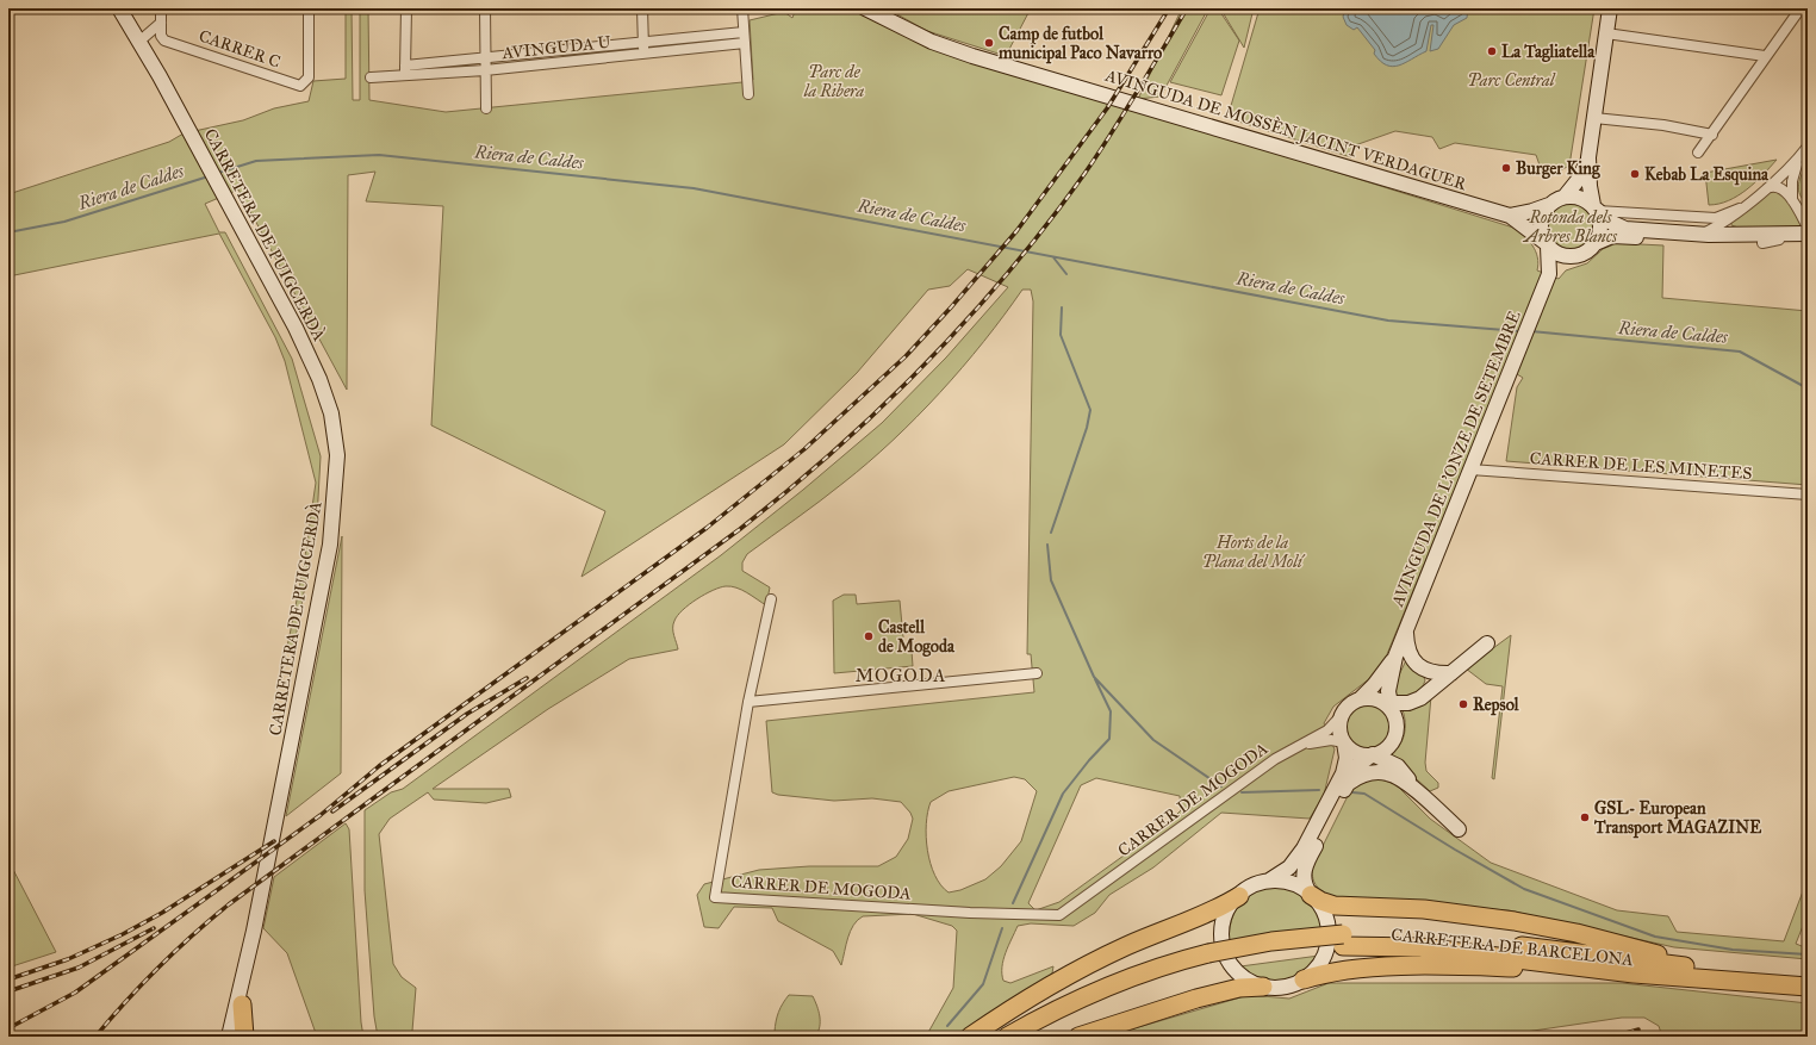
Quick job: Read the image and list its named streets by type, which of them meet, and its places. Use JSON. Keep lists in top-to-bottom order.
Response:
{
  "streets": {
    "highway": ["CARRETERA DE BARCELONA"],
    "main road": ["AVINGUDA DE MOSSÈN JACINT VERDAGUER", "CARRETERA DE PUIGCERDÀ", "AVINGUDA DE L'ONZE DE SETEMBRE"],
    "street": [
      "AVINGUDA U",
      "CARRER C",
      "CARRER DE LES MINETES",
      "CARRER DE MOGODA"
    ]
  },
  "crossings": [
    ["AVINGUDA DE MOSSÈN JACINT VERDAGUER", "AVINGUDA DE L'ONZE DE SETEMBRE"],
    ["AVINGUDA DE L'ONZE DE SETEMBRE", "CARRER DE LES MINETES"],
    ["AVINGUDA DE L'ONZE DE SETEMBRE", "CARRER DE MOGODA"]
  ],
  "districts": ["MOGODA"],
  "water": ["Riera de Caldes"],
  "parks": [
    "Parc de la Ribera",
    "Parc Central",
    "Rotonda dels Arbres Blancs",
    "Horts de la Plana del Molí"
  ],
  "places": [
    "Camp de futbol municipal Paco Navarro",
    "La Tagliatella",
    "Burger King",
    "Kebab La Esquina",
    "Castell de Mogoda",
    "Repsol",
    "GSL- European Transport MAGAZINE"
  ]
}
